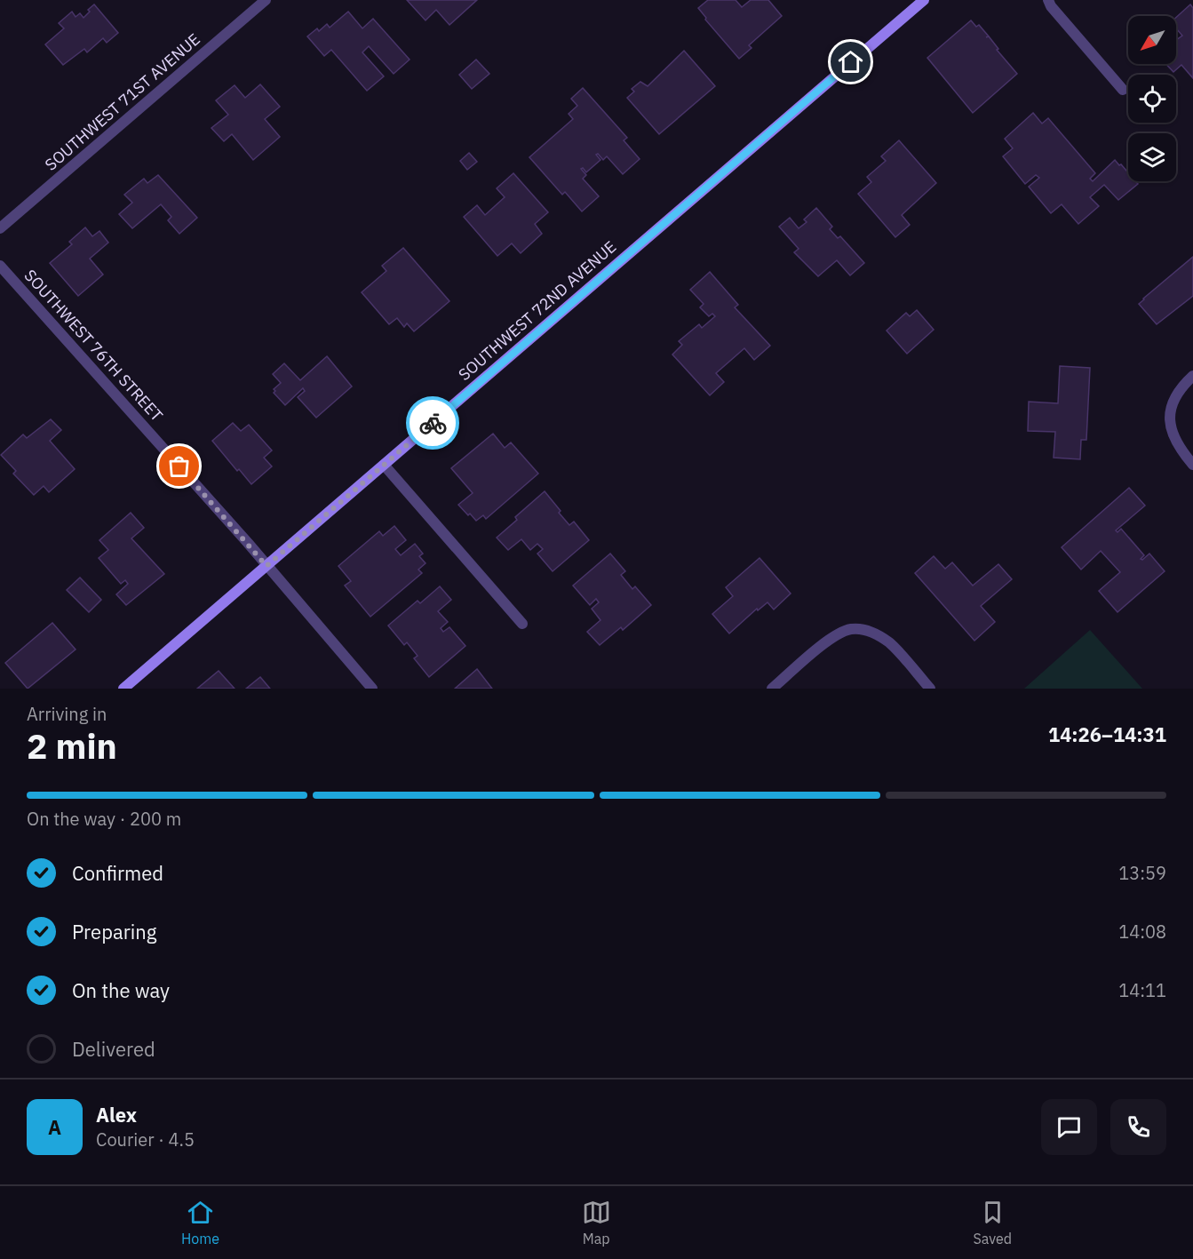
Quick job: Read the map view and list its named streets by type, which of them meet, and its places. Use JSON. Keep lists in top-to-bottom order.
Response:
{
  "streets": {
    "street": ["SOUTHWEST 71ST AVENUE", "SOUTHWEST 72ND AVENUE", "SOUTHWEST 76TH STREET"]
  },
  "crossings": [
    ["SOUTHWEST 72ND AVENUE", "SOUTHWEST 76TH STREET"]
  ],
  "north": "bottom left",
  "page": {
    "heading": ["2 min", "Arriving in", "14:26–14:31"],
    "panel": ["Alex", "Courier · 4.5"],
    "bar": "On the way · 200 m",
    "list": [
      ["Confirmed", "13:59"],
      ["Preparing", "14:08"],
      ["On the way", "14:11"],
      "Delivered"
    ],
    "round": "A",
    "tabs": ["Home", "Map", "Saved"]
  }
}
